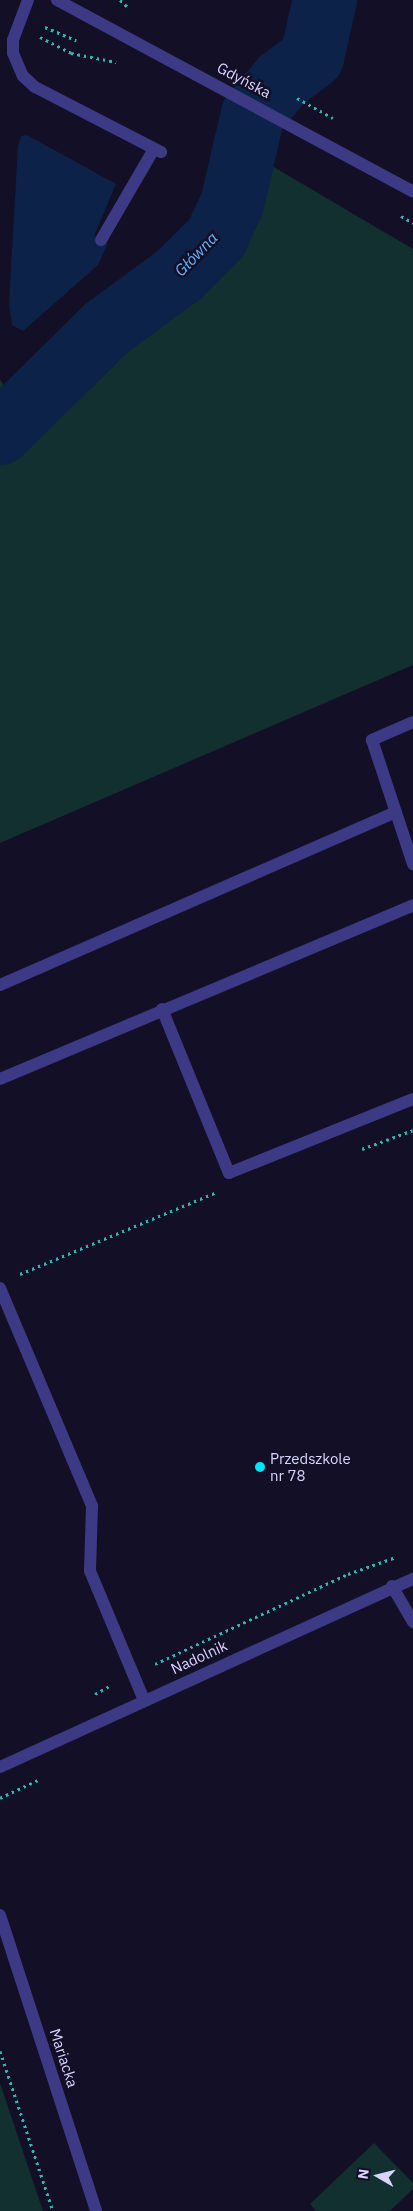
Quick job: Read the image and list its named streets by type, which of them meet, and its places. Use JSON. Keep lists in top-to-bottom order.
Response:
{
  "streets": {
    "street": ["Gdyńska", "Nadolnik", "Mariacka"]
  },
  "water": ["Główna"],
  "places": ["Przedszkole nr 78"],
  "north": "left"
}
